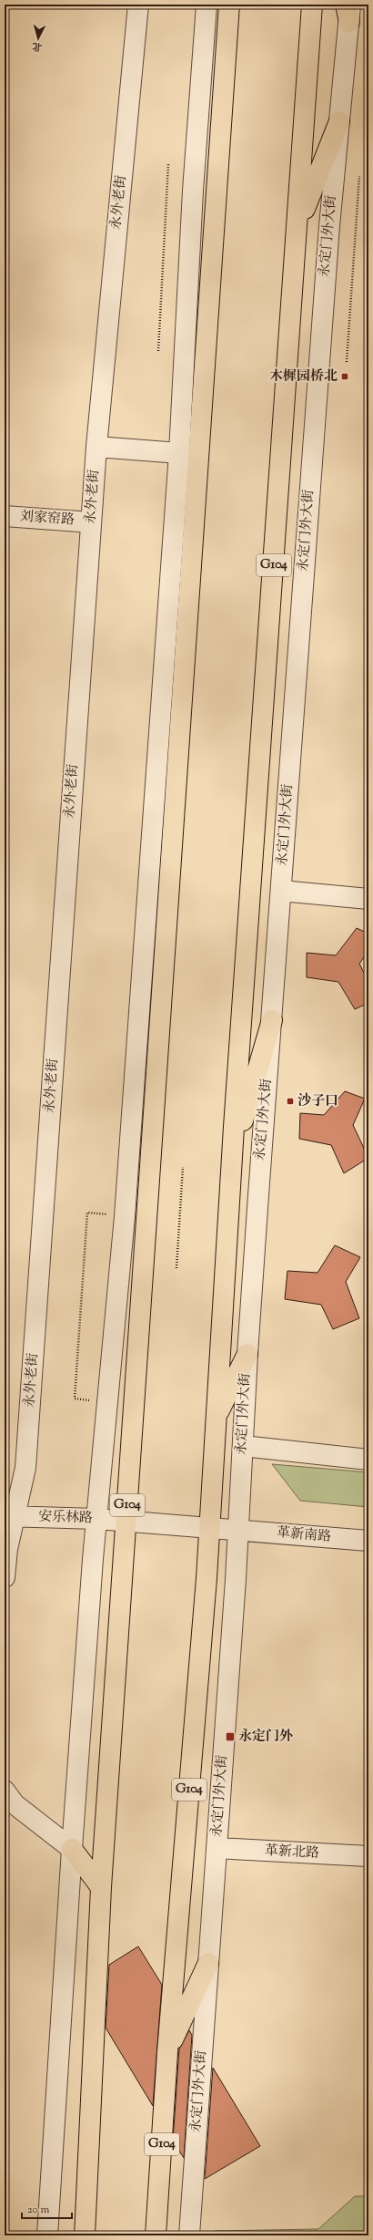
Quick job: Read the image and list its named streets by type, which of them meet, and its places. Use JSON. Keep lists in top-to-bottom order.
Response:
{
  "streets": {
    "highway": ["永定门外大街", "G104"],
    "street": [
      "永外老街",
      "刘家窑路",
      "安乐林路",
      "革新南路",
      "革新北路"
    ]
  },
  "crossings": [
    ["永外老街", "刘家窑路"],
    ["永外老街", "安乐林路"],
    ["永定门外大街", "安乐林路"],
    ["永定门外大街", "革新南路"],
    ["永定门外大街", "革新北路"],
    ["G104", "安乐林路"],
    ["安乐林路", "革新南路"]
  ],
  "places": {
    "transit": ["木樨园桥北", "沙子口", "永定门外"]
  },
  "scale_bar": "20 m",
  "north": "bottom"
}
